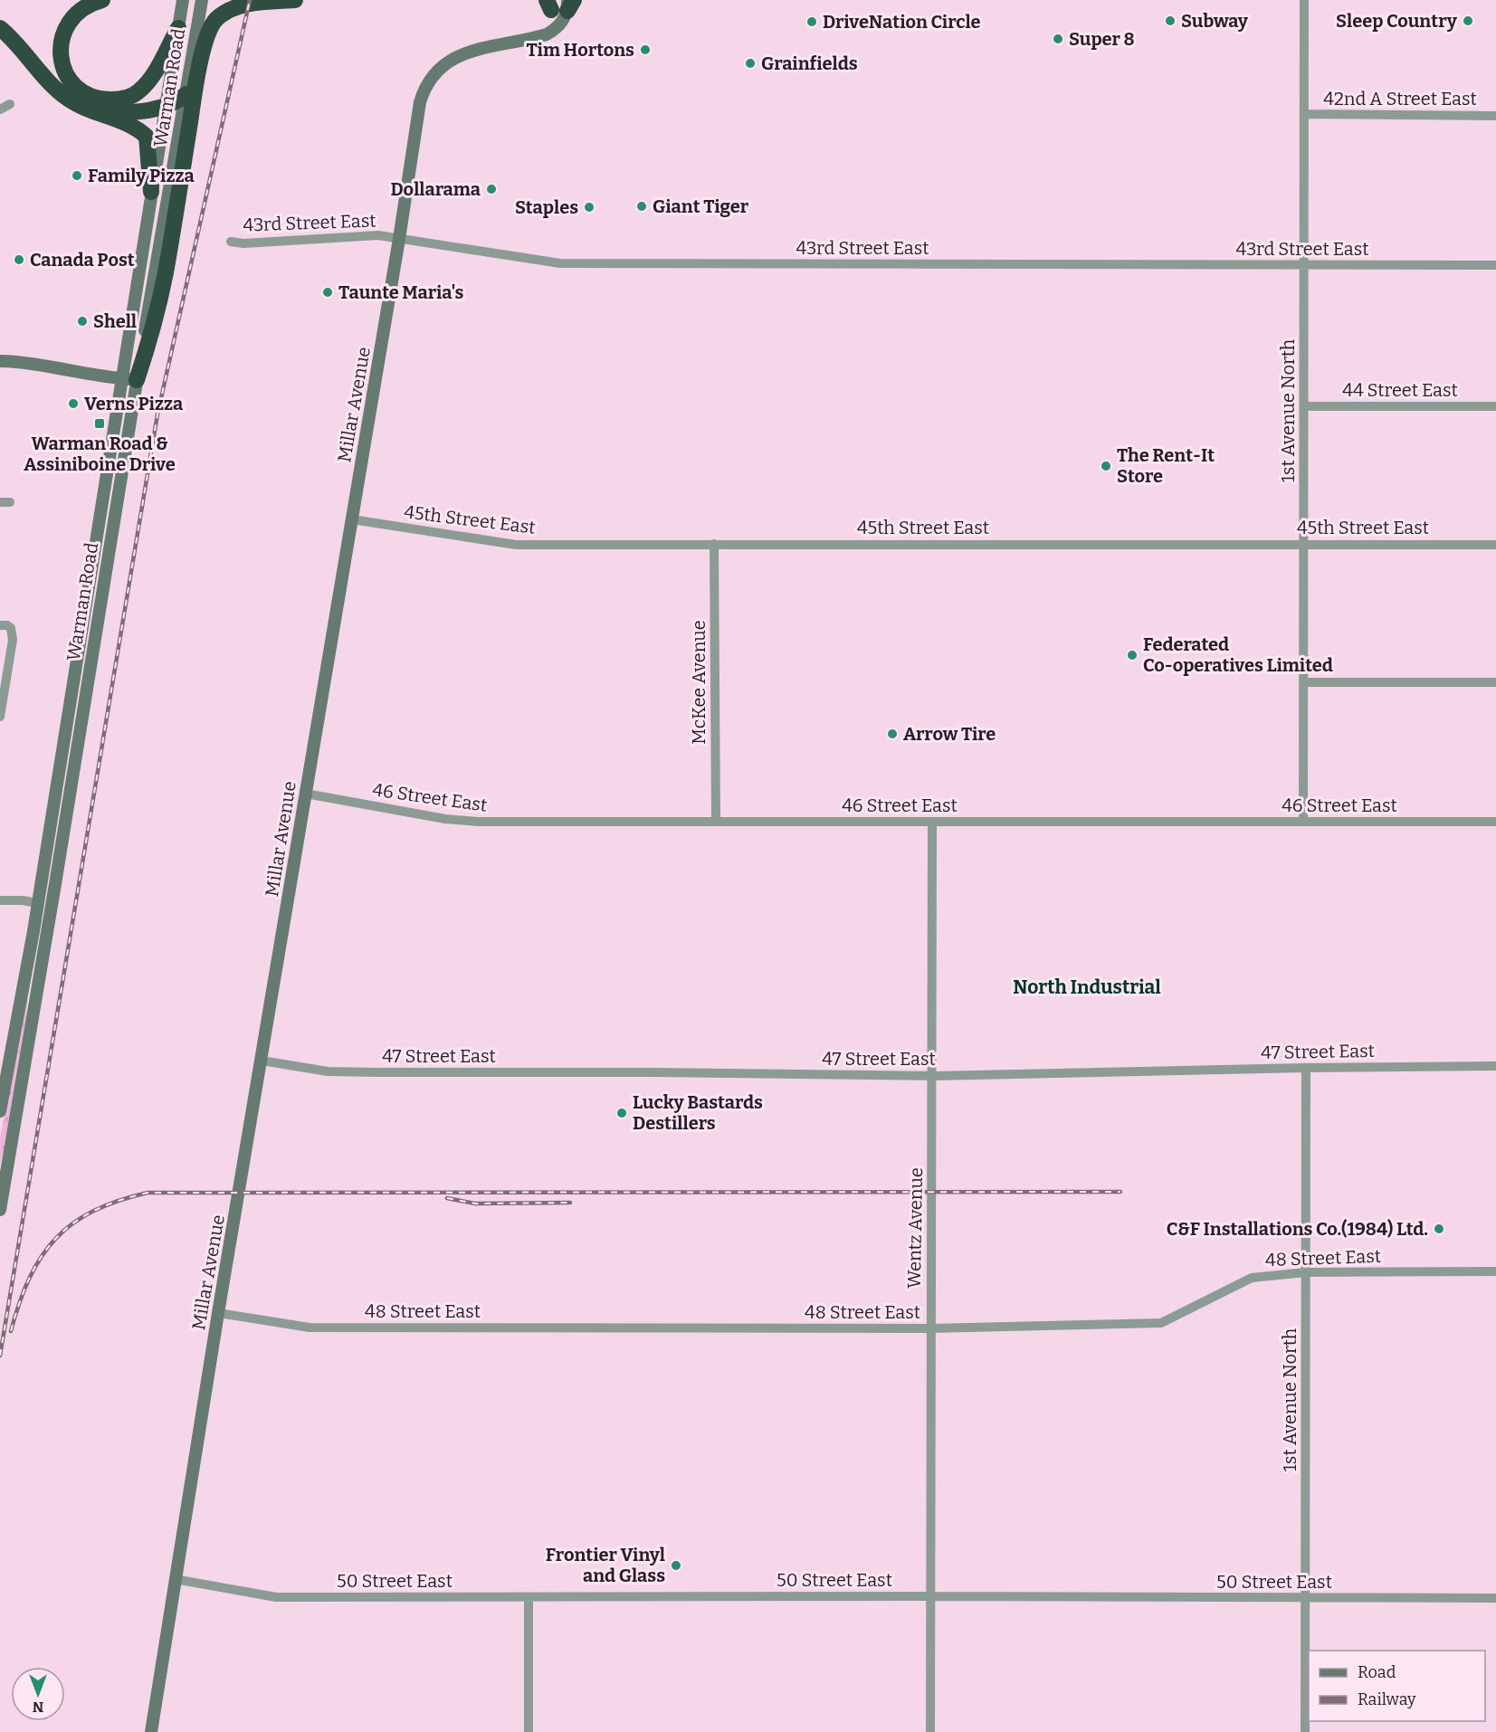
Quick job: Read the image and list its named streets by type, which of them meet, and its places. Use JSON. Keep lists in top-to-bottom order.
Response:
{
  "streets": {
    "main road": ["Warman Road", "Millar Avenue"],
    "street": [
      "42nd A Street East",
      "43rd Street East",
      "44 Street East",
      "1st Avenue North",
      "45th Street East",
      "McKee Avenue",
      "46 Street East",
      "47 Street East",
      "Wentz Avenue",
      "48 Street East",
      "50 Street East"
    ]
  },
  "crossings": [
    ["42nd A Street East", "1st Avenue North"],
    ["43rd Street East", "Millar Avenue"],
    ["43rd Street East", "1st Avenue North"],
    ["44 Street East", "1st Avenue North"],
    ["Millar Avenue", "45th Street East"],
    ["Millar Avenue", "46 Street East"],
    ["Millar Avenue", "47 Street East"],
    ["Millar Avenue", "48 Street East"],
    ["Millar Avenue", "50 Street East"],
    ["1st Avenue North", "45th Street East"],
    ["1st Avenue North", "46 Street East"],
    ["1st Avenue North", "47 Street East"],
    ["1st Avenue North", "48 Street East"],
    ["1st Avenue North", "50 Street East"],
    ["45th Street East", "McKee Avenue"],
    ["McKee Avenue", "46 Street East"],
    ["46 Street East", "Wentz Avenue"],
    ["47 Street East", "Wentz Avenue"],
    ["Wentz Avenue", "48 Street East"],
    ["Wentz Avenue", "50 Street East"]
  ],
  "districts": ["North Industrial"],
  "places": {
    "other": [
      "Subway",
      "Sleep Country",
      "DriveNation Circle",
      "Super 8",
      "Tim Hortons",
      "Grainfields",
      "Family Pizza",
      "Dollarama",
      "Giant Tiger",
      "Staples",
      "Canada Post",
      "Taunte Maria's",
      "Shell",
      "Verns Pizza",
      "The Rent-It Store",
      "Federated Co-operatives Limited",
      "Arrow Tire",
      "Lucky Bastards Destillers",
      "C&F Installations Co.(1984) Ltd.",
      "Frontier Vinyl and Glass"
    ],
    "transit": ["Warman Road & Assiniboine Drive"]
  },
  "legend": ["Road", "Railway"],
  "north": "bottom"
}
